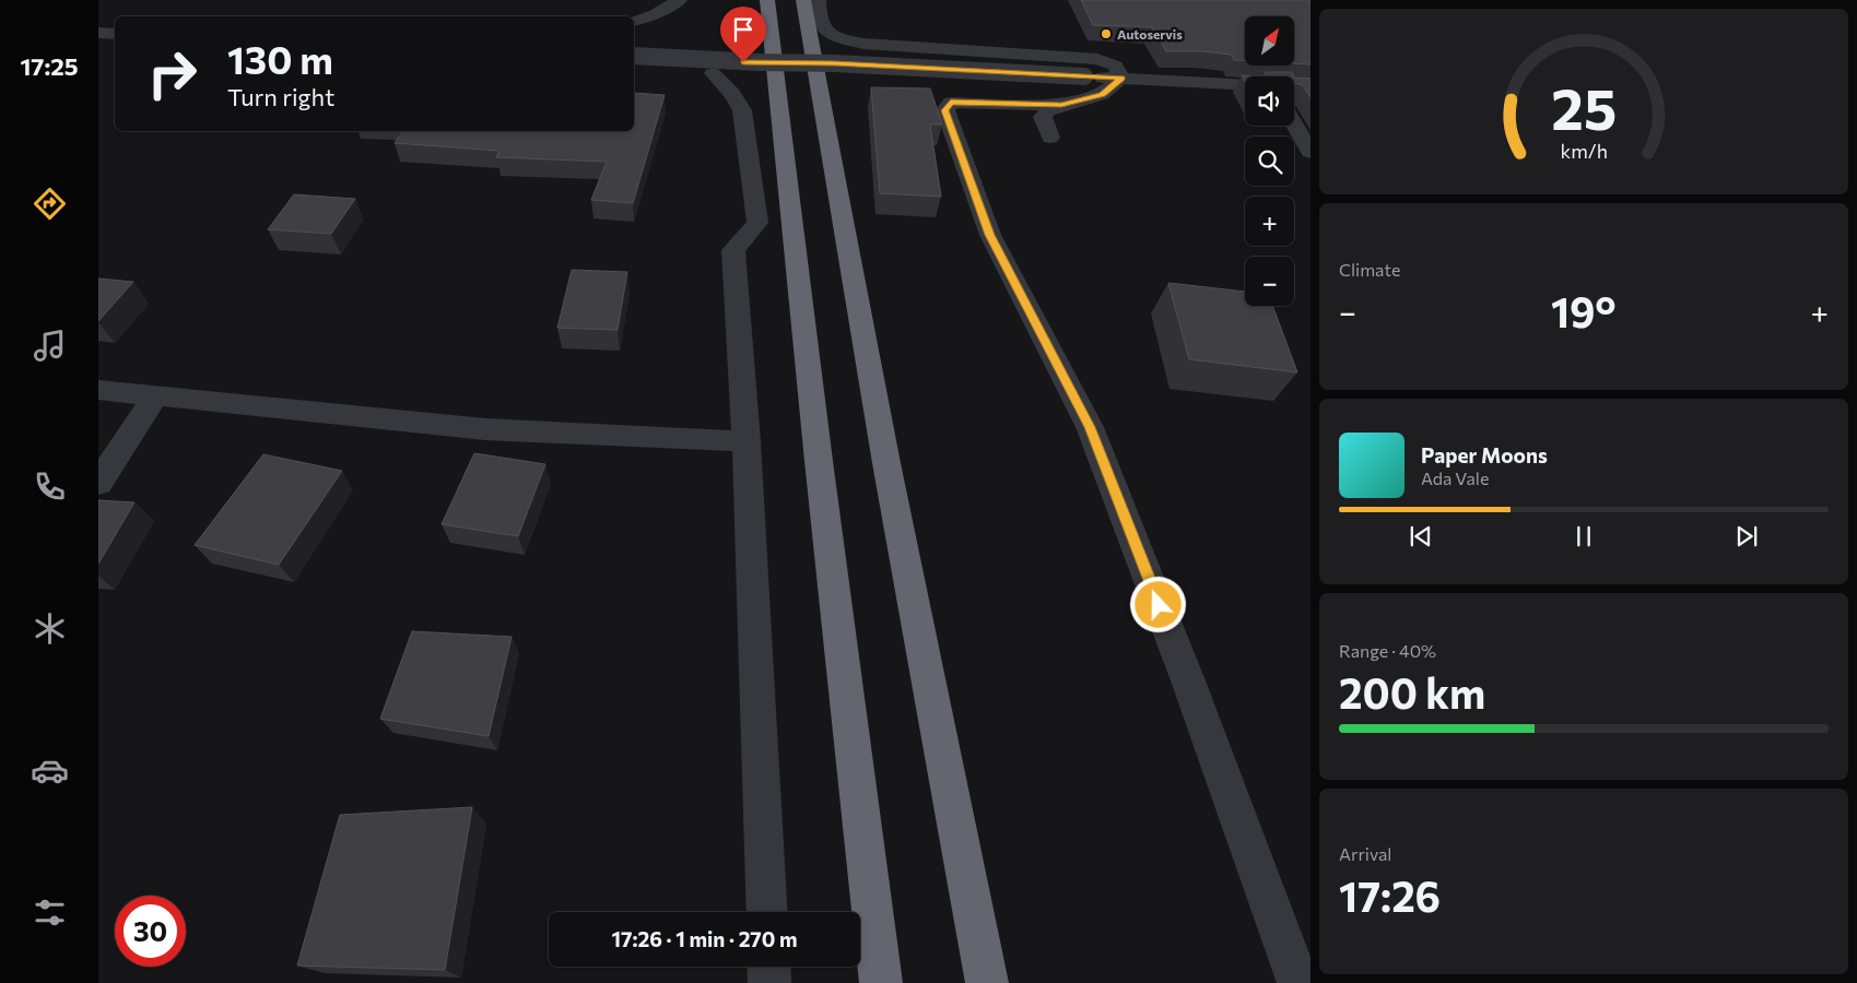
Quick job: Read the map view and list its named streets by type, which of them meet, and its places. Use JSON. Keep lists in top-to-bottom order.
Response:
{
  "places": ["Autoservis"],
  "north": "top right",
  "page": {
    "tabs": "17:25",
    "map_buttons": ["+", "−"],
    "turn": ["130 m", "Turn right"],
    "tile": [
      "Climate",
      ["Range · 40%", "200 km"],
      ["Arrival", "17:26"]
    ],
    "heat": ["−", "19°", "+"],
    "song": ["Paper Moons", "Ada Vale"],
    "limit": "30",
    "trip": "17:26 · 1 min · 270 m",
    "gauge": ["25", "km/h"]
  }
}
